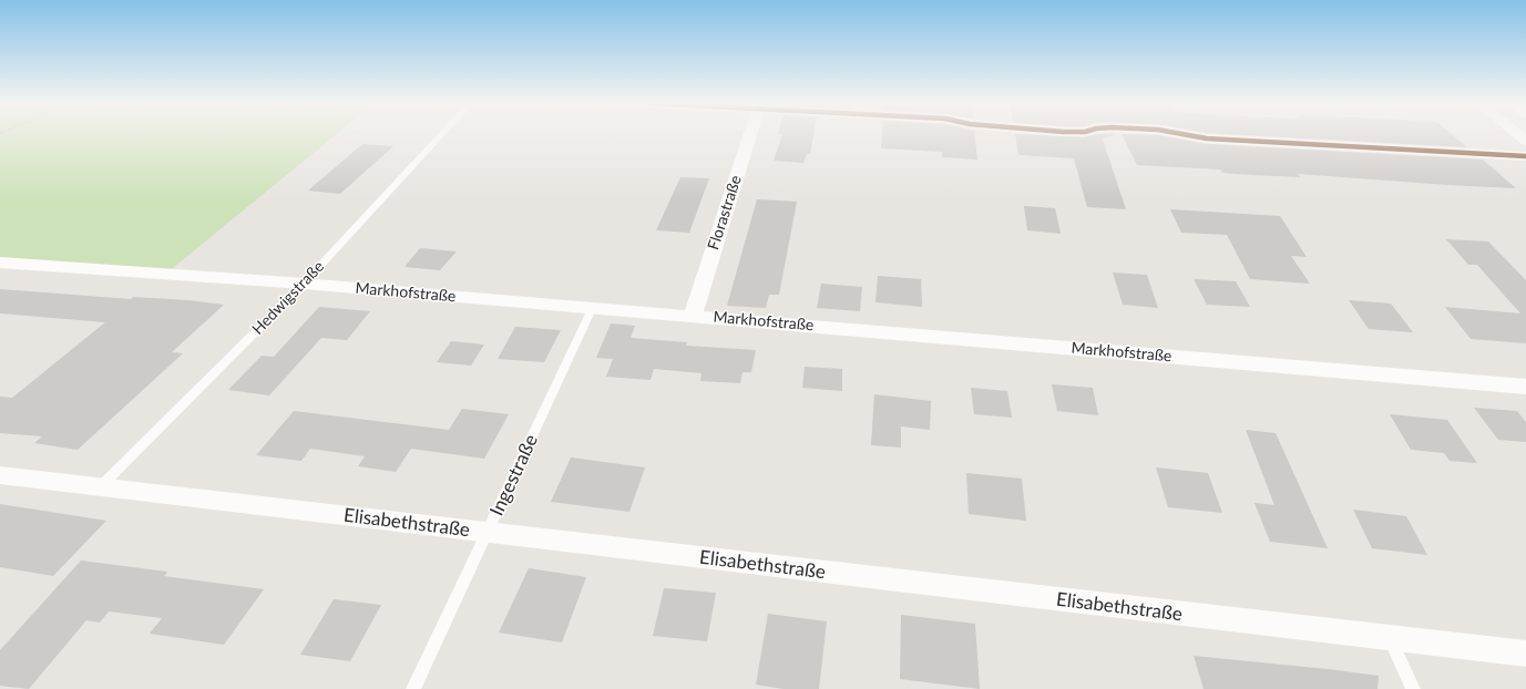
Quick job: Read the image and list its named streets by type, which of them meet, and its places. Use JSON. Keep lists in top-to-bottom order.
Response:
{
  "streets": {
    "street": ["Florastraße", "Markhofstraße", "Elisabethstraße"],
    "lane": ["Hedwigstraße", "Ingestraße"]
  },
  "crossings": [
    ["Florastraße", "Markhofstraße"],
    ["Markhofstraße", "Hedwigstraße"],
    ["Markhofstraße", "Ingestraße"],
    ["Hedwigstraße", "Elisabethstraße"],
    ["Ingestraße", "Elisabethstraße"]
  ]
}
